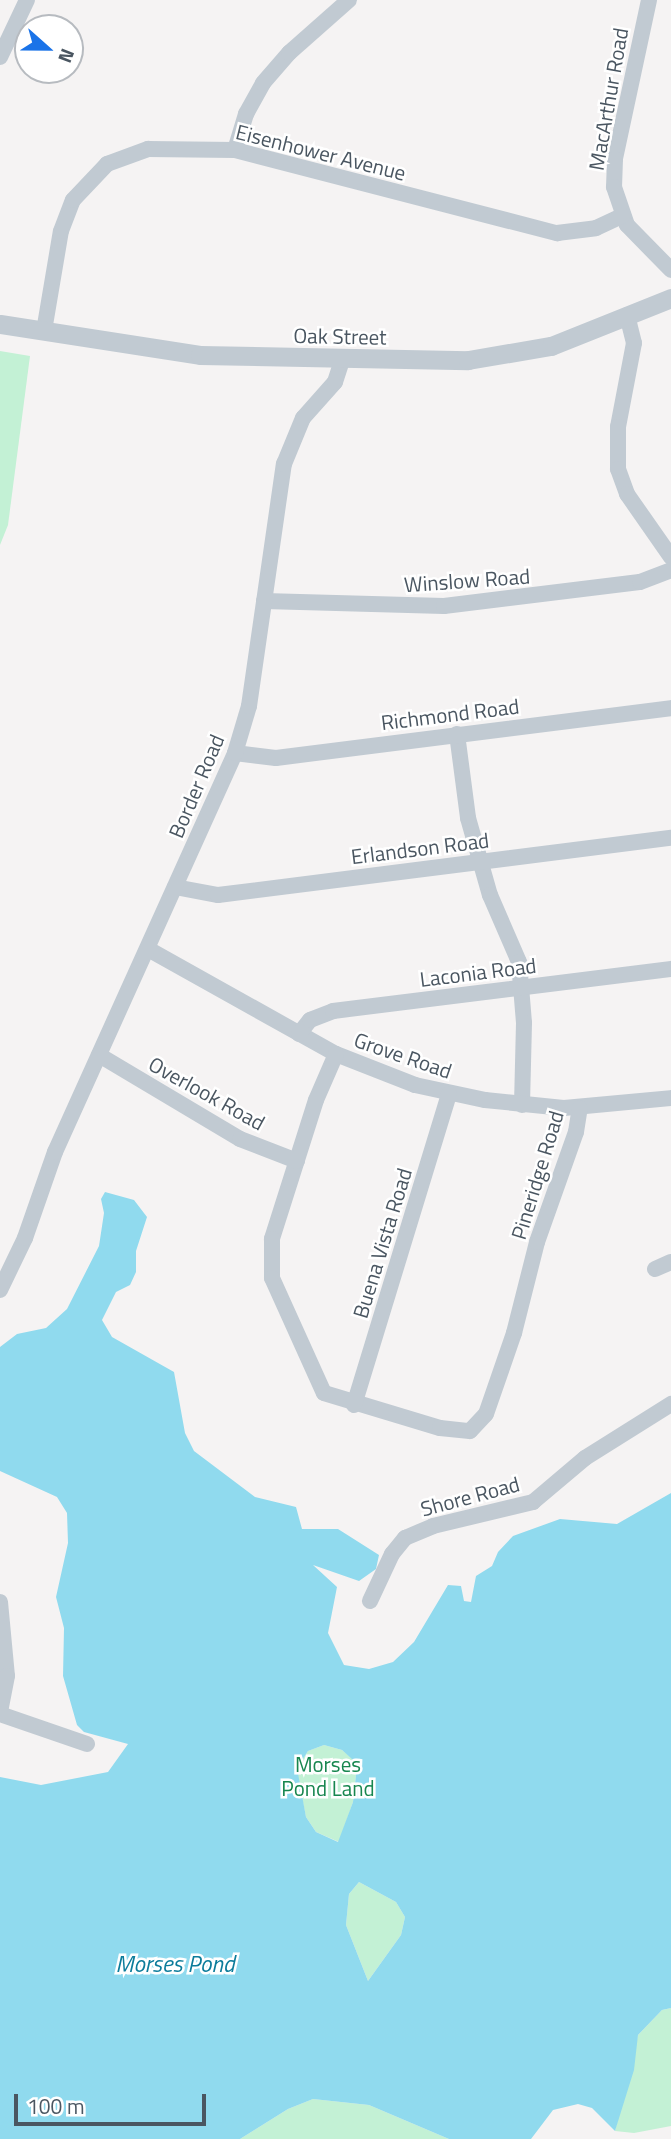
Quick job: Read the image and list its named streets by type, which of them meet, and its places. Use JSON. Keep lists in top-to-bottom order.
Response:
{
  "streets": {
    "street": [
      "MacArthur Road",
      "Eisenhower Avenue",
      "Oak Street",
      "Winslow Road",
      "Richmond Road",
      "Border Road",
      "Erlandson Road",
      "Laconia Road",
      "Grove Road",
      "Overlook Road",
      "Pineridge Road",
      "Buena Vista Road",
      "Shore Road"
    ]
  },
  "crossings": [
    ["MacArthur Road", "Eisenhower Avenue"],
    ["Eisenhower Avenue", "Oak Street"],
    ["Oak Street", "Border Road"],
    ["Winslow Road", "Border Road"],
    ["Richmond Road", "Border Road"],
    ["Border Road", "Erlandson Road"],
    ["Border Road", "Grove Road"],
    ["Border Road", "Overlook Road"],
    ["Laconia Road", "Grove Road"],
    ["Grove Road", "Pineridge Road"],
    ["Grove Road", "Buena Vista Road"],
    ["Pineridge Road", "Buena Vista Road"]
  ],
  "water": ["Morses Pond"],
  "parks": ["Morses Pond Land"],
  "scale_bar": "100 m",
  "north": "right"
}
